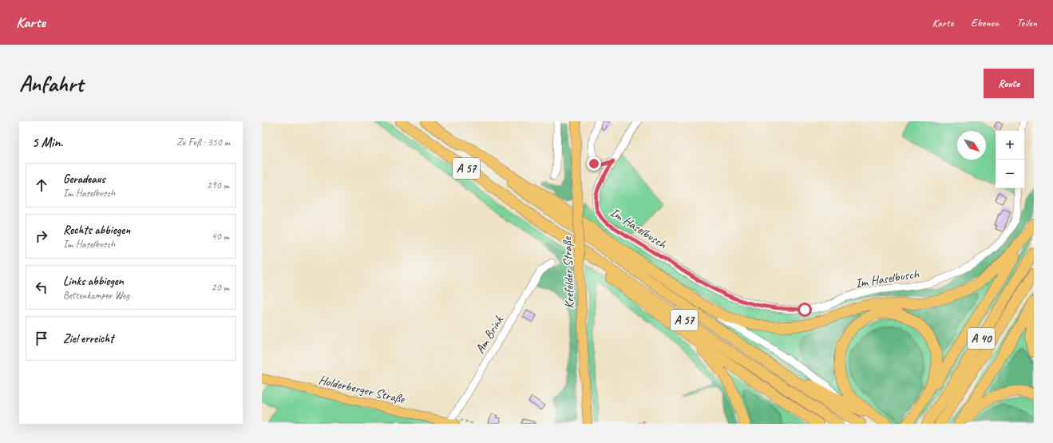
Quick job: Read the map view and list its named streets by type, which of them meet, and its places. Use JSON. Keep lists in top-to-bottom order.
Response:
{
  "streets": {
    "highway": ["A 57", "A 40"],
    "main road": ["Krefelder Straße", "Holderberger Straße"],
    "street": ["Im Haselbusch", "Am Brink"]
  },
  "crossings": [
    ["Am Brink", "Holderberger Straße"]
  ],
  "north": "bottom right",
  "page": {
    "header": "Karte",
    "nav": ["Karte", "Ebenen", "Teilen"],
    "buttons": "Route",
    "title": "Anfahrt",
    "heading": ["5 Min.", "Zu Fuß · 350 m"],
    "map_buttons": ["+", "−"],
    "list": [
      ["Geradeaus", "Im Haselbusch", "290 m"],
      ["Rechts abbiegen", "Im Haselbusch", "40 m"],
      ["Links abbiegen", "Bettenkamper Weg", "20 m"],
      "Ziel erreicht"
    ]
  }
}
